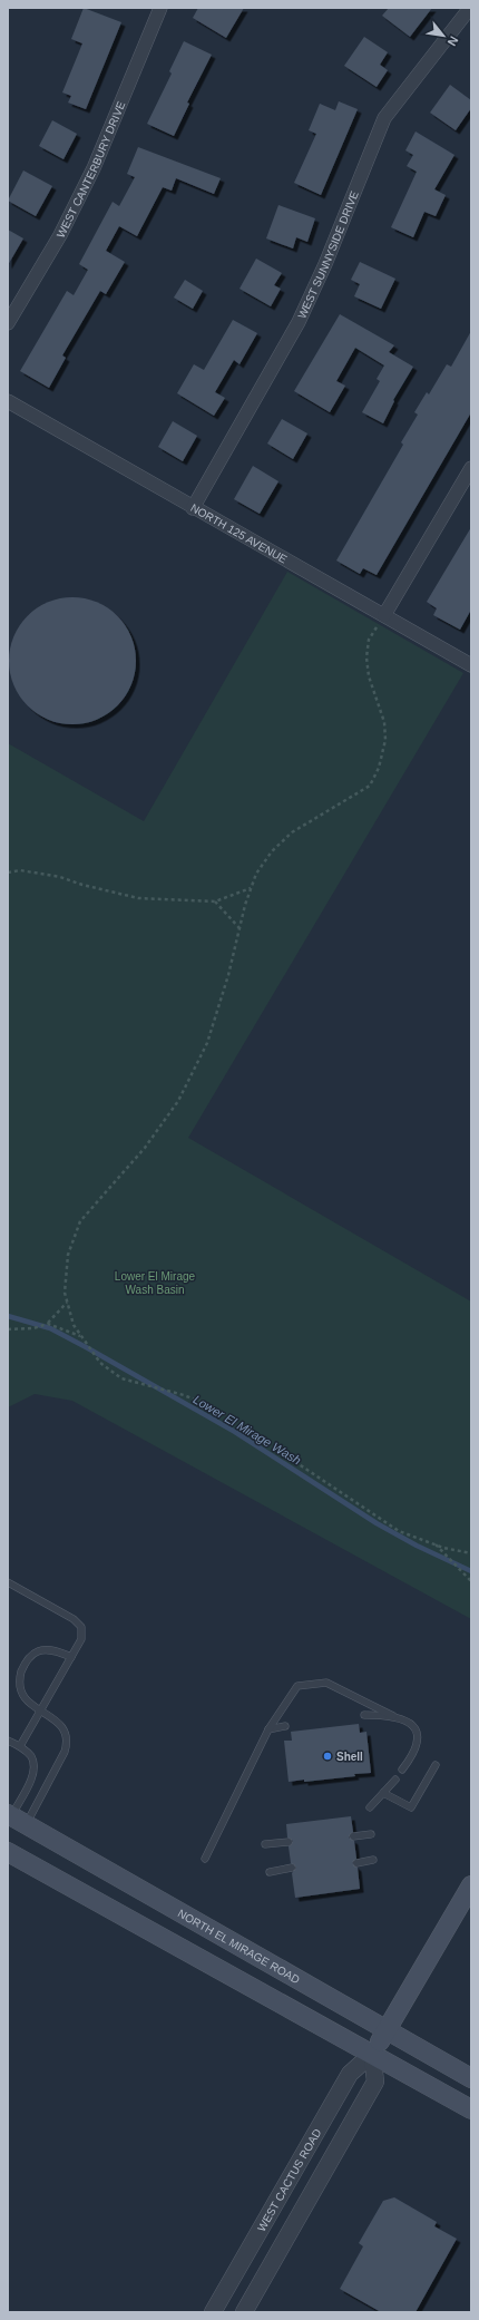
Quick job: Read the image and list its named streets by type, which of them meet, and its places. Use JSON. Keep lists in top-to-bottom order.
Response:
{
  "streets": {
    "main road": ["NORTH EL MIRAGE ROAD", "WEST CACTUS ROAD"],
    "street": ["WEST CANTERBURY DRIVE", "WEST SUNNYSIDE DRIVE", "NORTH 125 AVENUE"]
  },
  "crossings": [
    ["WEST SUNNYSIDE DRIVE", "NORTH 125 AVENUE"],
    ["NORTH EL MIRAGE ROAD", "WEST CACTUS ROAD"]
  ],
  "water": ["Lower El Mirage Wash"],
  "parks": ["Lower El Mirage Wash Basin"],
  "places": ["Shell"],
  "north": "bottom right"
}
